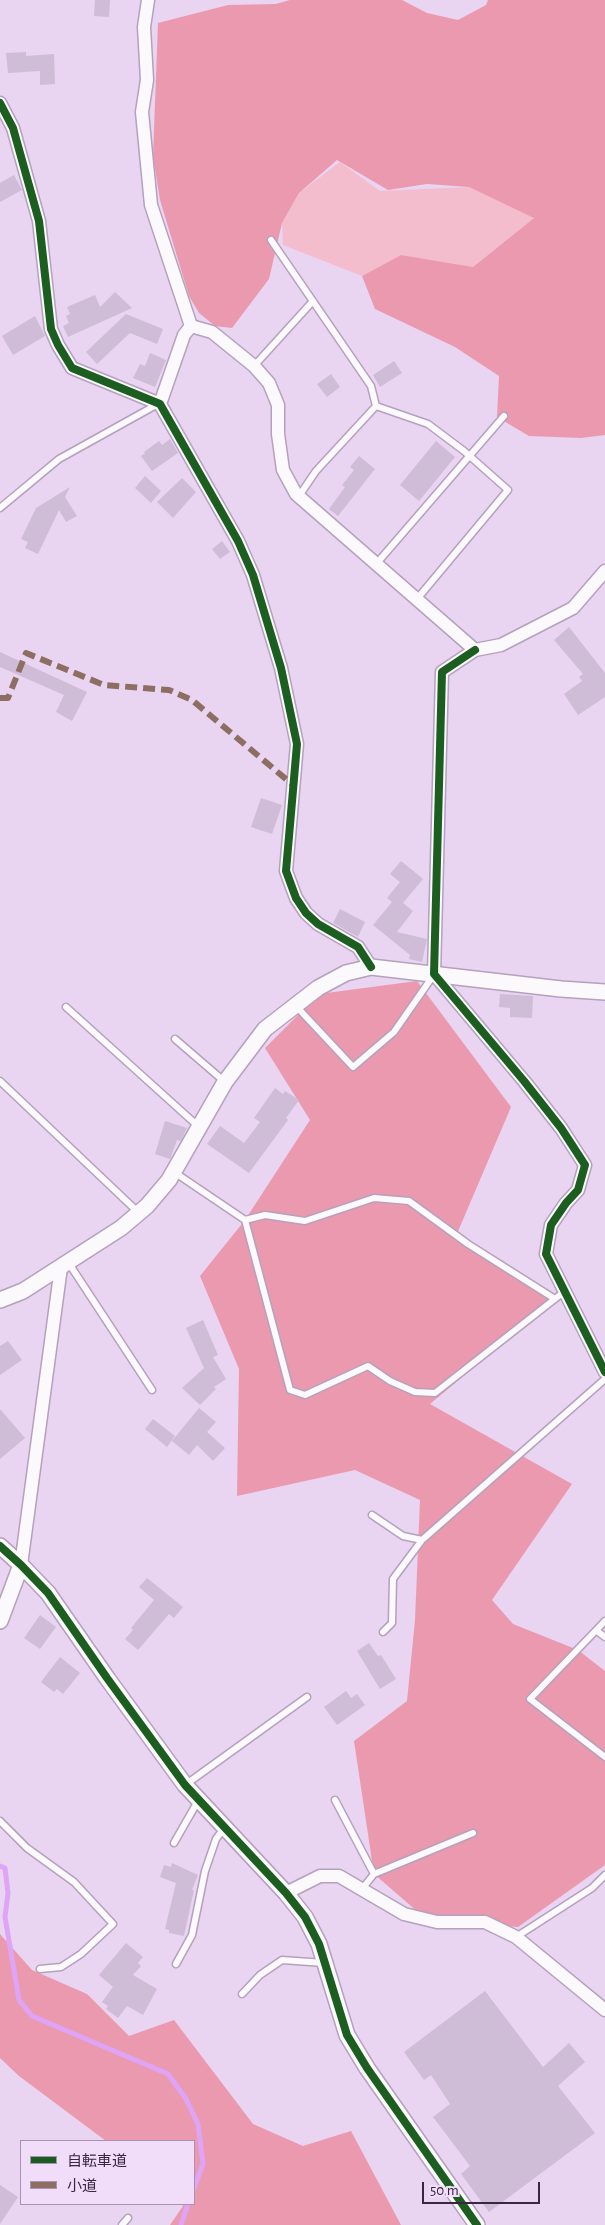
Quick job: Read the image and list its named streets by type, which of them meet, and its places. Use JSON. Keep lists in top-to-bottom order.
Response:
{
  "legend": ["自転車道", "小道"],
  "scale_bar": "50 m"
}
